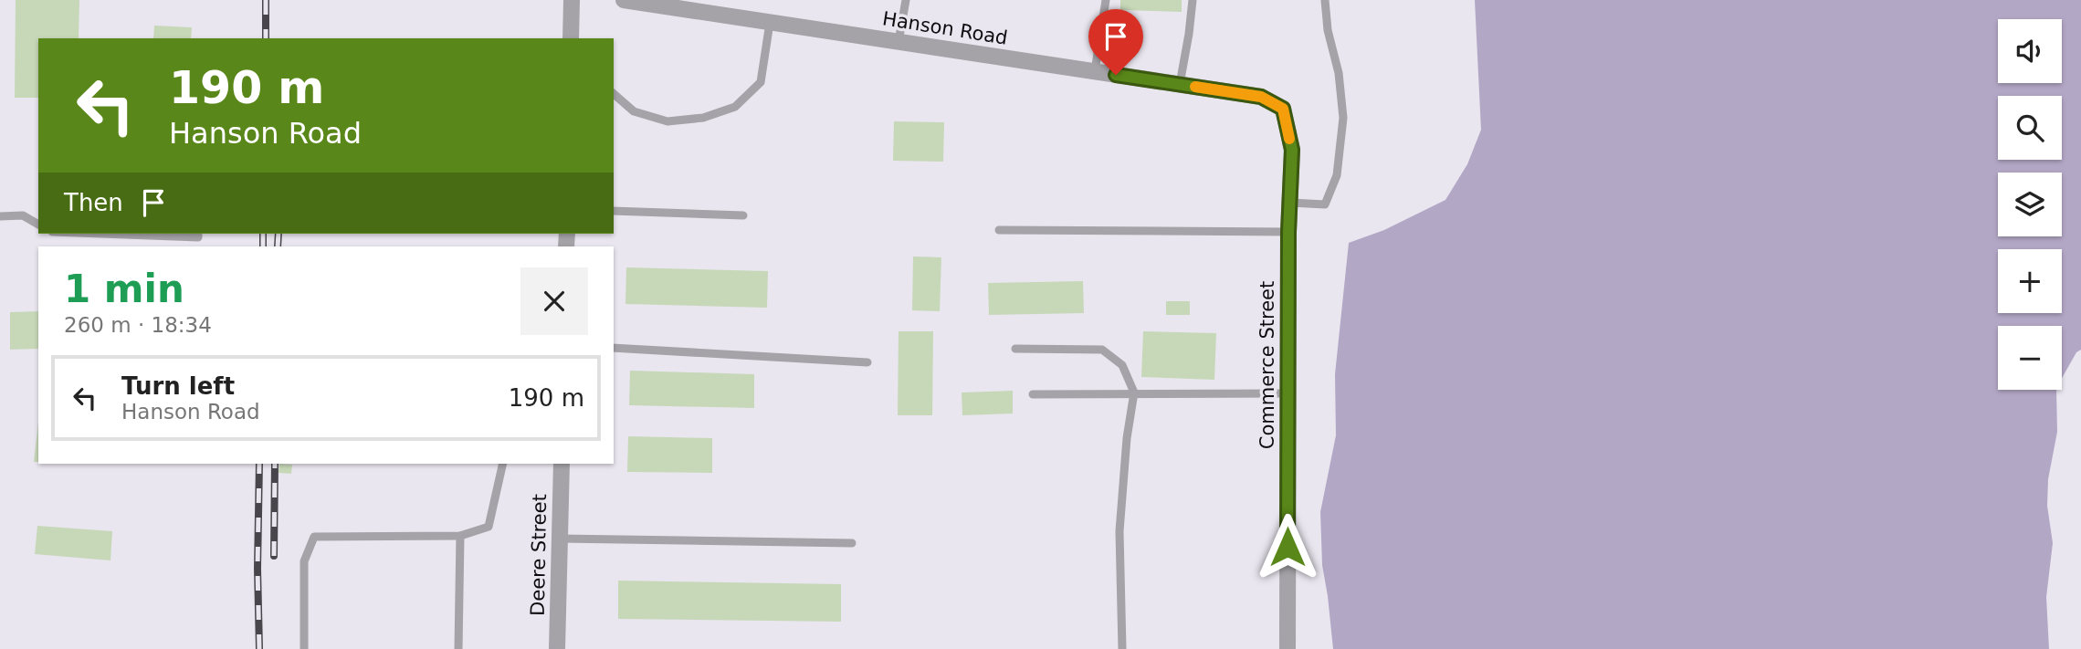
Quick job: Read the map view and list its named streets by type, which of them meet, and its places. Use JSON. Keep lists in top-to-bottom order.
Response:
{
  "streets": {
    "street": ["Hanson Road", "Commerce Street", "Deere Street"]
  },
  "crossings": [
    ["Hanson Road", "Commerce Street"]
  ],
  "page": {
    "map_buttons": ["+", "−"],
    "turn": ["190 m", "Hanson Road"],
    "then": "Then",
    "heading": ["1 min", "260 m · 18:34"],
    "list": [
      {
        "name": "Turn left",
        "note": "Hanson Road",
        "value": "190 m"
      }
    ]
  }
}
